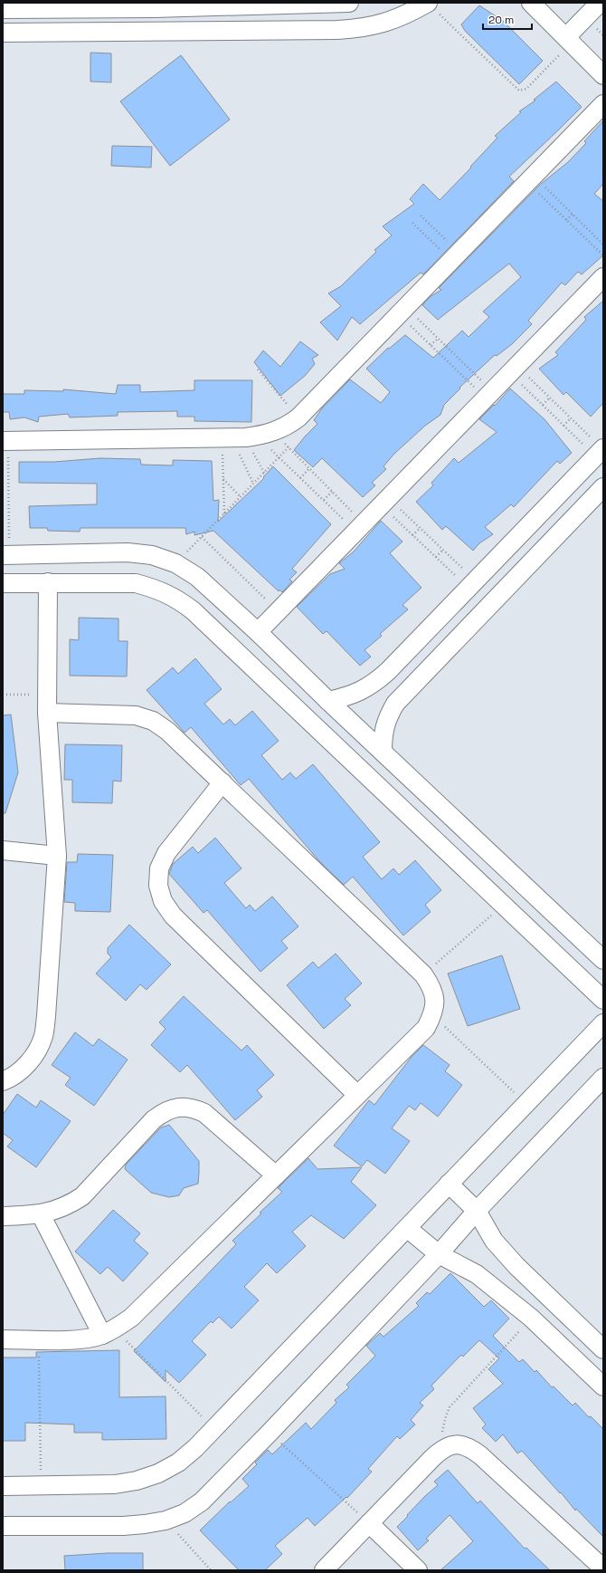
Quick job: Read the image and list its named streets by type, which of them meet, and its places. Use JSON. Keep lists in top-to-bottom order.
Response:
{
  "scale_bar": "20 m"
}
